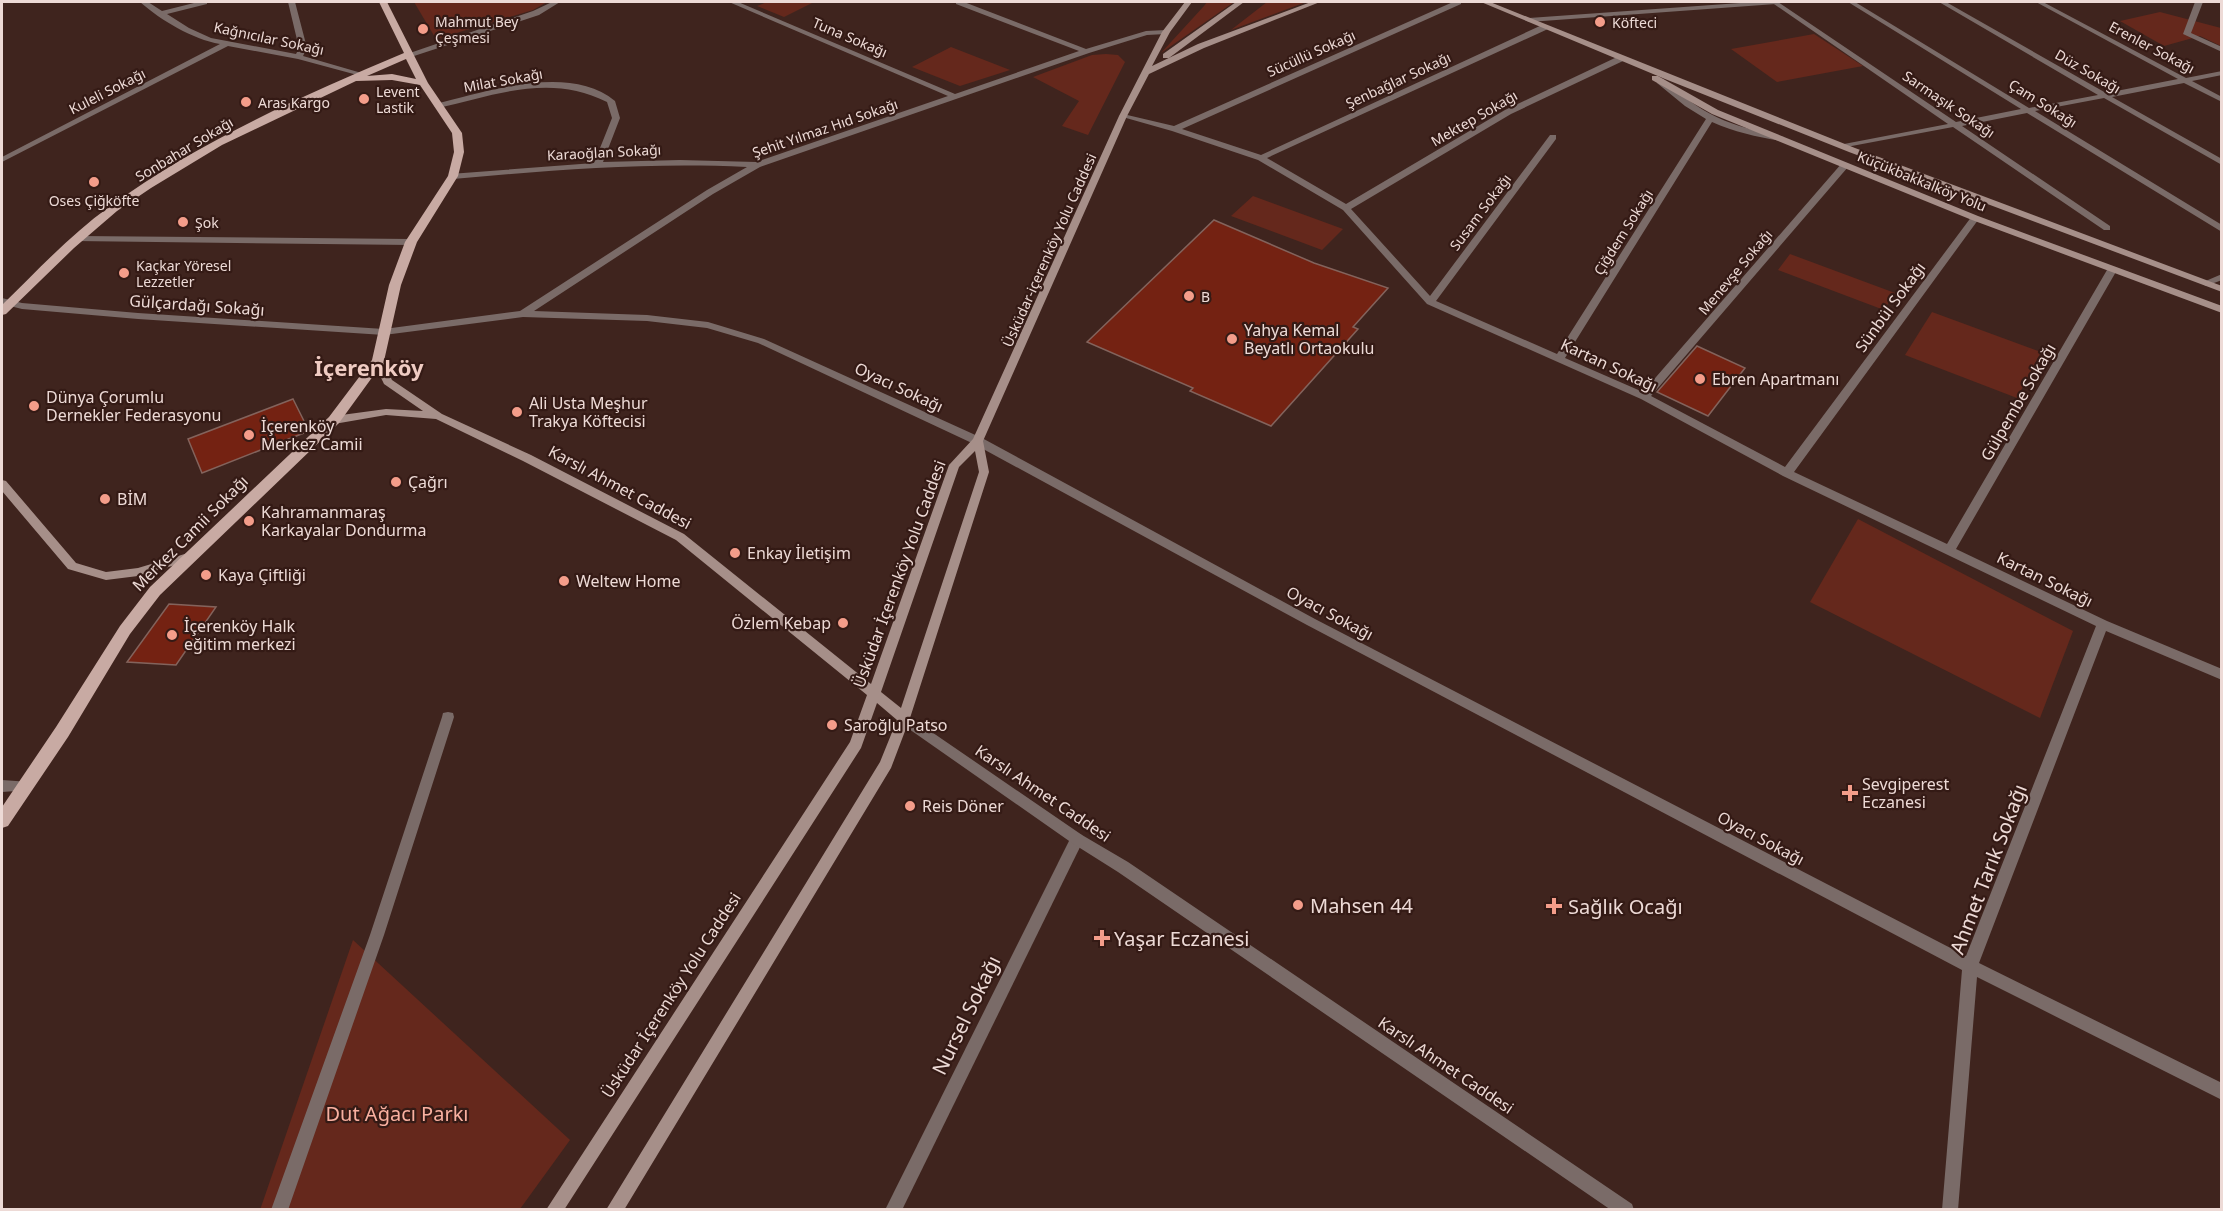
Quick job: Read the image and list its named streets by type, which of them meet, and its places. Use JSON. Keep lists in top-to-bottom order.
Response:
{
  "streets": {
    "main road": [
      "Sonbahar Sokağı",
      "Küçükbakkalköy Yolu",
      "Üsküdar-içerenköy Yolu Caddesi",
      "Karslı Ahmet Caddesi",
      "Merkez Camii Sokağı",
      "Üsküdar İçerenköy Yolu Caddesi"
    ],
    "street": [
      "Tuna Sokağı",
      "Kağnıcılar Sokağı",
      "Erenler Sokağı",
      "Sücüllü Sokağı",
      "Düz Sokağı",
      "Milat Sokağı",
      "Şenbağlar Sokağı",
      "Kuleli Sokağı",
      "Çam Sokağı",
      "Sarmaşık Sokağı",
      "Mektep Sokağı",
      "Şehit Yılmaz Hıd Sokağı",
      "Karaoğlan Sokağı",
      "Susam Sokağı",
      "Çiğdem Sokağı",
      "Menevşe Sokağı",
      "Gülçardağı Sokağı",
      "Sünbül Sokağı",
      "Kartan Sokağı",
      "Oyacı Sokağı",
      "Gülpembe Sokağı",
      "Ahmet Tarık Sokağı",
      "Nursel Sokağı"
    ]
  },
  "crossings": [
    ["Tuna Sokağı", "Şehit Yılmaz Hıd Sokağı"],
    ["Kağnıcılar Sokağı", "Kuleli Sokağı"],
    ["Kağnıcılar Sokağı", "Sonbahar Sokağı"],
    ["Sücüllü Sokağı", "Kartan Sokağı"],
    ["Milat Sokağı", "Karaoğlan Sokağı"],
    ["Milat Sokağı", "Merkez Camii Sokağı"],
    ["Şenbağlar Sokağı", "Küçükbakkalköy Yolu"],
    ["Şenbağlar Sokağı", "Kartan Sokağı"],
    ["Mektep Sokağı", "Küçükbakkalköy Yolu"],
    ["Mektep Sokağı", "Kartan Sokağı"],
    ["Şehit Yılmaz Hıd Sokağı", "Karaoğlan Sokağı"],
    ["Şehit Yılmaz Hıd Sokağı", "Üsküdar-içerenköy Yolu Caddesi"],
    ["Şehit Yılmaz Hıd Sokağı", "Oyacı Sokağı"],
    ["Sonbahar Sokağı", "Gülçardağı Sokağı"],
    ["Sonbahar Sokağı", "Merkez Camii Sokağı"],
    ["Karaoğlan Sokağı", "Merkez Camii Sokağı"],
    ["Küçükbakkalköy Yolu", "Menevşe Sokağı"],
    ["Küçükbakkalköy Yolu", "Sünbül Sokağı"],
    ["Küçükbakkalköy Yolu", "Gülpembe Sokağı"],
    ["Susam Sokağı", "Kartan Sokağı"],
    ["Çiğdem Sokağı", "Kartan Sokağı"],
    ["Üsküdar-içerenköy Yolu Caddesi", "Kartan Sokağı"],
    ["Üsküdar-içerenköy Yolu Caddesi", "Oyacı Sokağı"],
    ["Üsküdar-içerenköy Yolu Caddesi", "Üsküdar İçerenköy Yolu Caddesi"],
    ["Menevşe Sokağı", "Kartan Sokağı"],
    ["Gülçardağı Sokağı", "Oyacı Sokağı"],
    ["Gülçardağı Sokağı", "Merkez Camii Sokağı"],
    ["Sünbül Sokağı", "Kartan Sokağı"],
    ["Kartan Sokağı", "Gülpembe Sokağı"],
    ["Kartan Sokağı", "Ahmet Tarık Sokağı"],
    ["Oyacı Sokağı", "Merkez Camii Sokağı"],
    ["Oyacı Sokağı", "Üsküdar İçerenköy Yolu Caddesi"],
    ["Oyacı Sokağı", "Ahmet Tarık Sokağı"],
    ["Karslı Ahmet Caddesi", "Merkez Camii Sokağı"],
    ["Karslı Ahmet Caddesi", "Üsküdar İçerenköy Yolu Caddesi"],
    ["Karslı Ahmet Caddesi", "Nursel Sokağı"]
  ],
  "districts": ["İçerenköy"],
  "parks": ["Dut Ağacı Parkı"],
  "places": {
    "other": [
      "Köfteci",
      "Mahmut Bey Çeşmesi",
      "Levent Lastik",
      "Aras Kargo",
      "Oses Çiğköfte",
      "Şok",
      "Kaçkar Yöresel Lezzetler",
      "B",
      "Yahya Kemal Beyatlı Ortaokulu",
      "Ebren Apartmanı",
      "Dünya Çorumlu Dernekler Federasyonu",
      "Ali Usta Meşhur Trakya Köftecisi",
      "İçerenköy Merkez Camii",
      "Çağrı",
      "BİM",
      "Kahramanmaraş Karkayalar Dondurma",
      "Enkay İletişim",
      "Kaya Çiftliği",
      "Weltew Home",
      "Özlem Kebap",
      "İçerenköy Halk eğitim merkezi",
      "Saroğlu Patso",
      "Reis Döner",
      "Mahsen 44"
    ],
    "health": ["Sevgiperest Eczanesi", "Sağlık Ocağı", "Yaşar Eczanesi"]
  }
}
